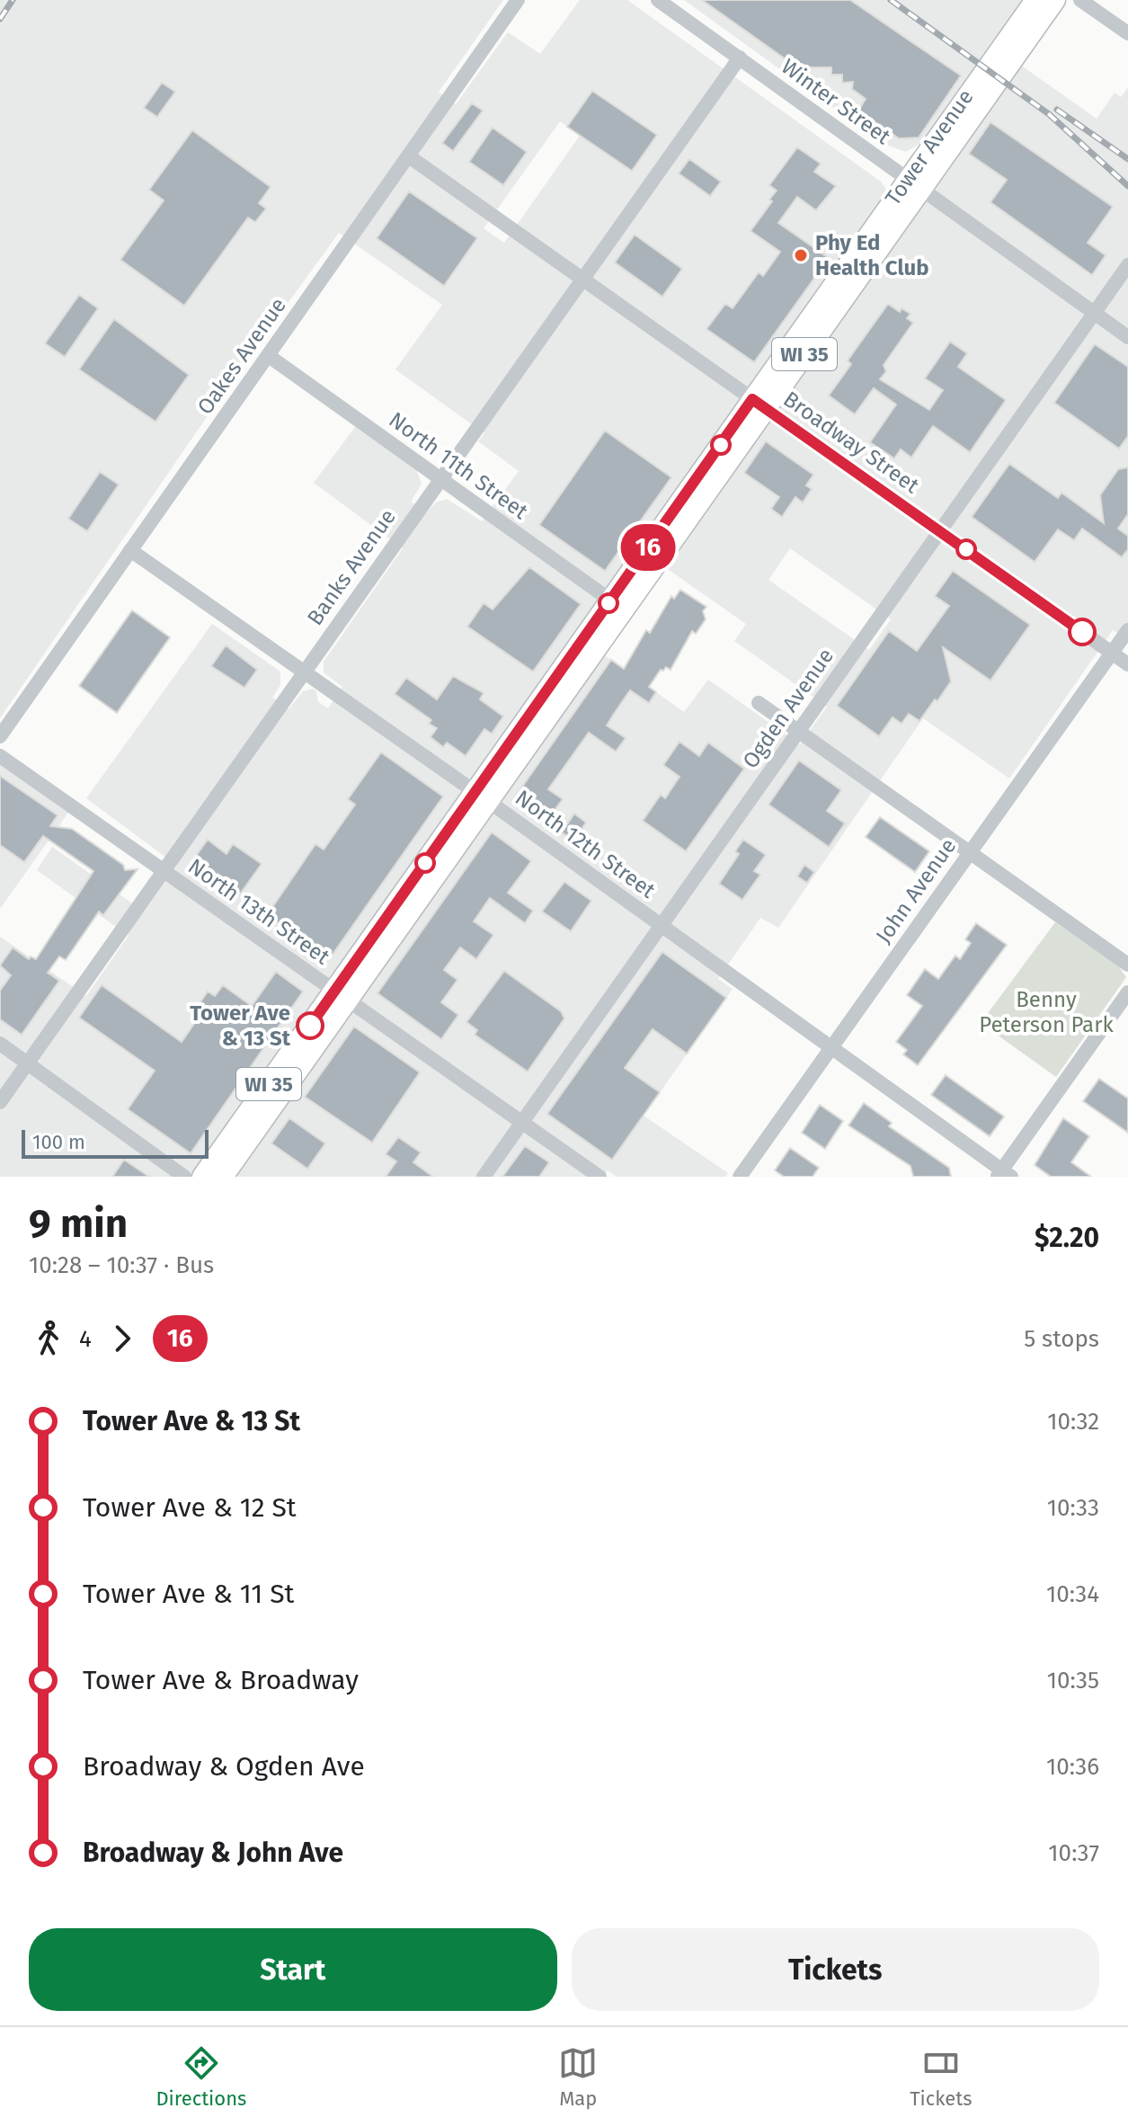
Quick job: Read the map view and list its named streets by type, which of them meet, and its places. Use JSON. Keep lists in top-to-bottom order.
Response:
{
  "streets": {
    "main road": ["Tower Avenue", "WI 35"],
    "street": [
      "Winter Street",
      "Oakes Avenue",
      "Broadway Street",
      "North 11th Street",
      "Banks Avenue",
      "Ogden Avenue",
      "North 12th Street",
      "John Avenue",
      "North 13th Street"
    ]
  },
  "crossings": [
    ["Winter Street", "Tower Avenue"],
    ["Winter Street", "Banks Avenue"],
    ["Winter Street", "Ogden Avenue"],
    ["Tower Avenue", "Broadway Street"],
    ["Tower Avenue", "North 11th Street"],
    ["Tower Avenue", "North 12th Street"],
    ["Tower Avenue", "North 13th Street"],
    ["Oakes Avenue", "Broadway Street"],
    ["Oakes Avenue", "North 11th Street"],
    ["Oakes Avenue", "North 12th Street"],
    ["Broadway Street", "Banks Avenue"],
    ["Broadway Street", "Ogden Avenue"],
    ["Broadway Street", "John Avenue"],
    ["North 11th Street", "Banks Avenue"],
    ["Banks Avenue", "North 12th Street"],
    ["Banks Avenue", "North 13th Street"],
    ["Ogden Avenue", "North 12th Street"],
    ["Ogden Avenue", "North 13th Street"],
    ["North 12th Street", "John Avenue"]
  ],
  "parks": ["Benny Peterson Park"],
  "places": ["Phy Ed Health Club", "Tower Ave & 13 St"],
  "lines": ["bus line 16"],
  "scale_bar": "100 m",
  "page": {
    "on_map": "16",
    "scale": "100 m",
    "heading": ["9 min", "10:28 – 10:37 · Bus", "$2.20"],
    "legs": ["4", "16", "5 stops"],
    "list": [
      {
        "name": "Tower Ave & 13 St",
        "value": "10:32"
      },
      {
        "name": "Tower Ave & 12 St",
        "value": "10:33"
      },
      {
        "name": "Tower Ave & 11 St",
        "value": "10:34"
      },
      {
        "name": "Tower Ave & Broadway",
        "value": "10:35"
      },
      {
        "name": "Broadway & Ogden Ave",
        "value": "10:36"
      },
      {
        "name": "Broadway & John Ave",
        "value": "10:37"
      }
    ],
    "buttons": ["Start", "Tickets"],
    "tabs": ["Directions", "Map", "Tickets"]
  }
}
